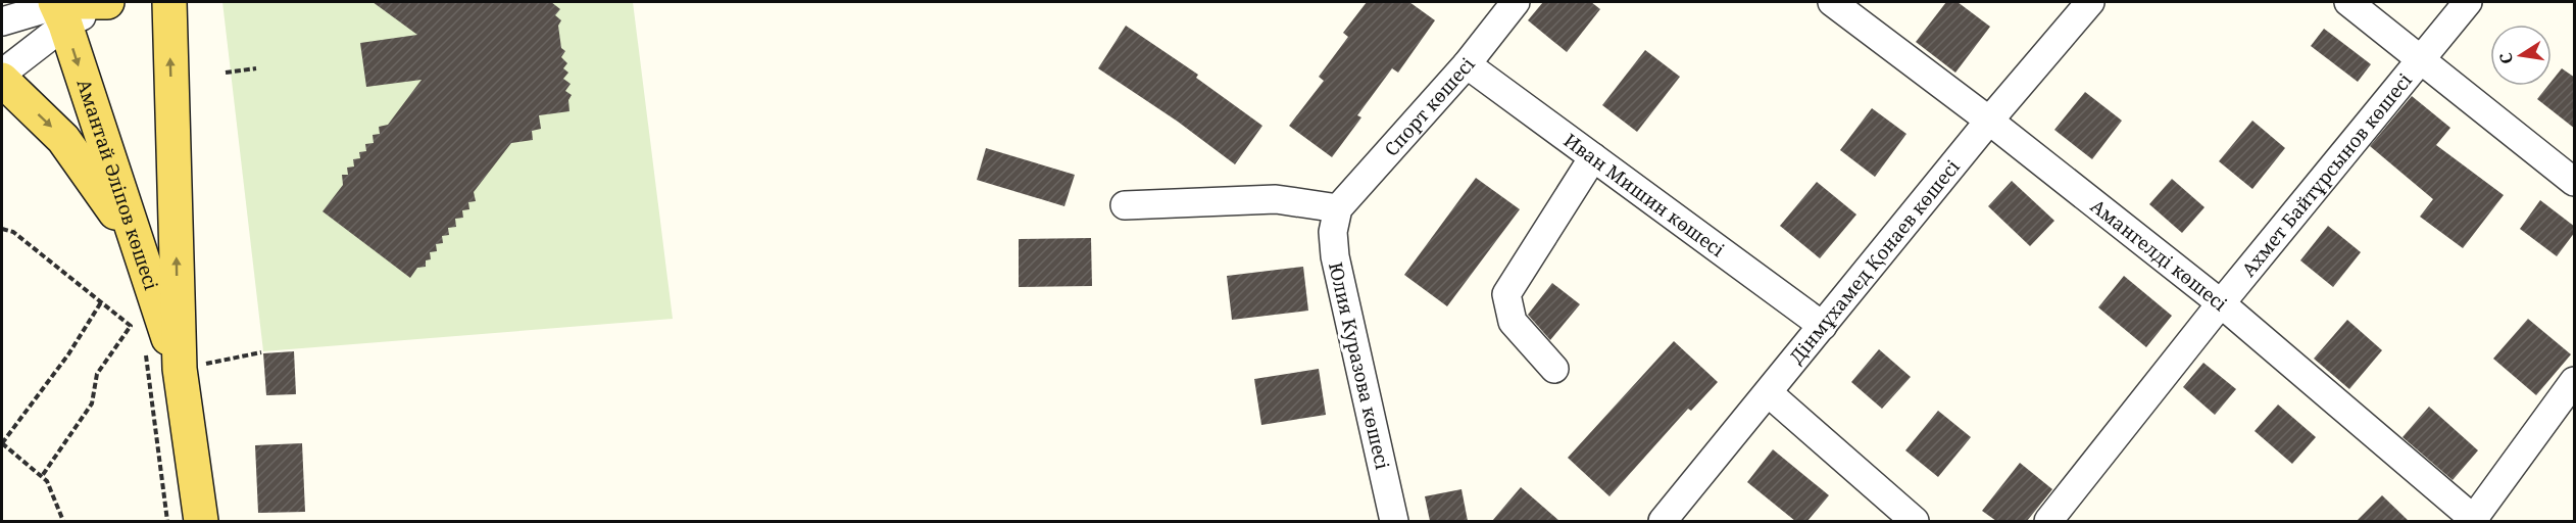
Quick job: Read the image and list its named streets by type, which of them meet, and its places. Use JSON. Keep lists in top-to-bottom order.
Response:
{
  "streets": {
    "main road": ["Амантай Әліпов көшесі"],
    "street": [
      "Спорт көшесі",
      "Ахмет Байтұрсынов көшесі",
      "Иван Мишин көшесі",
      "Амангелді көшесі",
      "Дінмұхамед Қонаев көшесі",
      "Юлия Куразова көшесі"
    ]
  },
  "crossings": [
    ["Спорт көшесі", "Иван Мишин көшесі"],
    ["Спорт көшесі", "Юлия Куразова көшесі"],
    ["Ахмет Байтұрсынов көшесі", "Амангелді көшесі"],
    ["Иван Мишин көшесі", "Дінмұхамед Қонаев көшесі"],
    ["Амангелді көшесі", "Дінмұхамед Қонаев көшесі"]
  ],
  "north": "left"
}
